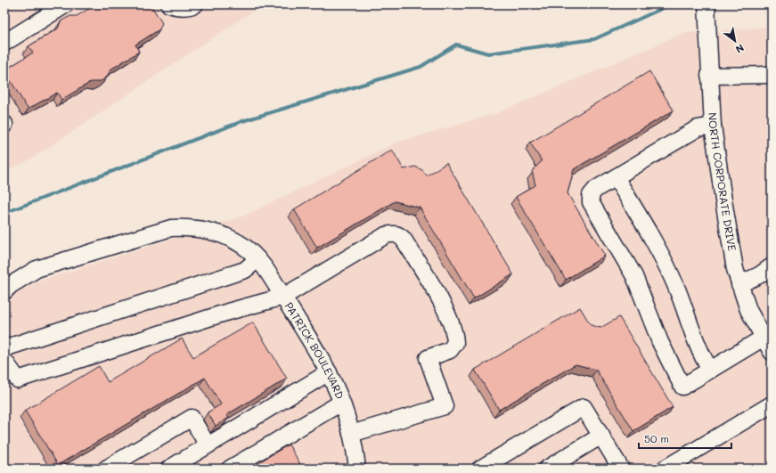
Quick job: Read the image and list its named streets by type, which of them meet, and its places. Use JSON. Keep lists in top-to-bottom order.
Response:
{
  "streets": {
    "street": ["NORTH CORPORATE DRIVE", "PATRICK BOULEVARD"]
  },
  "scale_bar": "50 m",
  "north": "bottom right"
}
